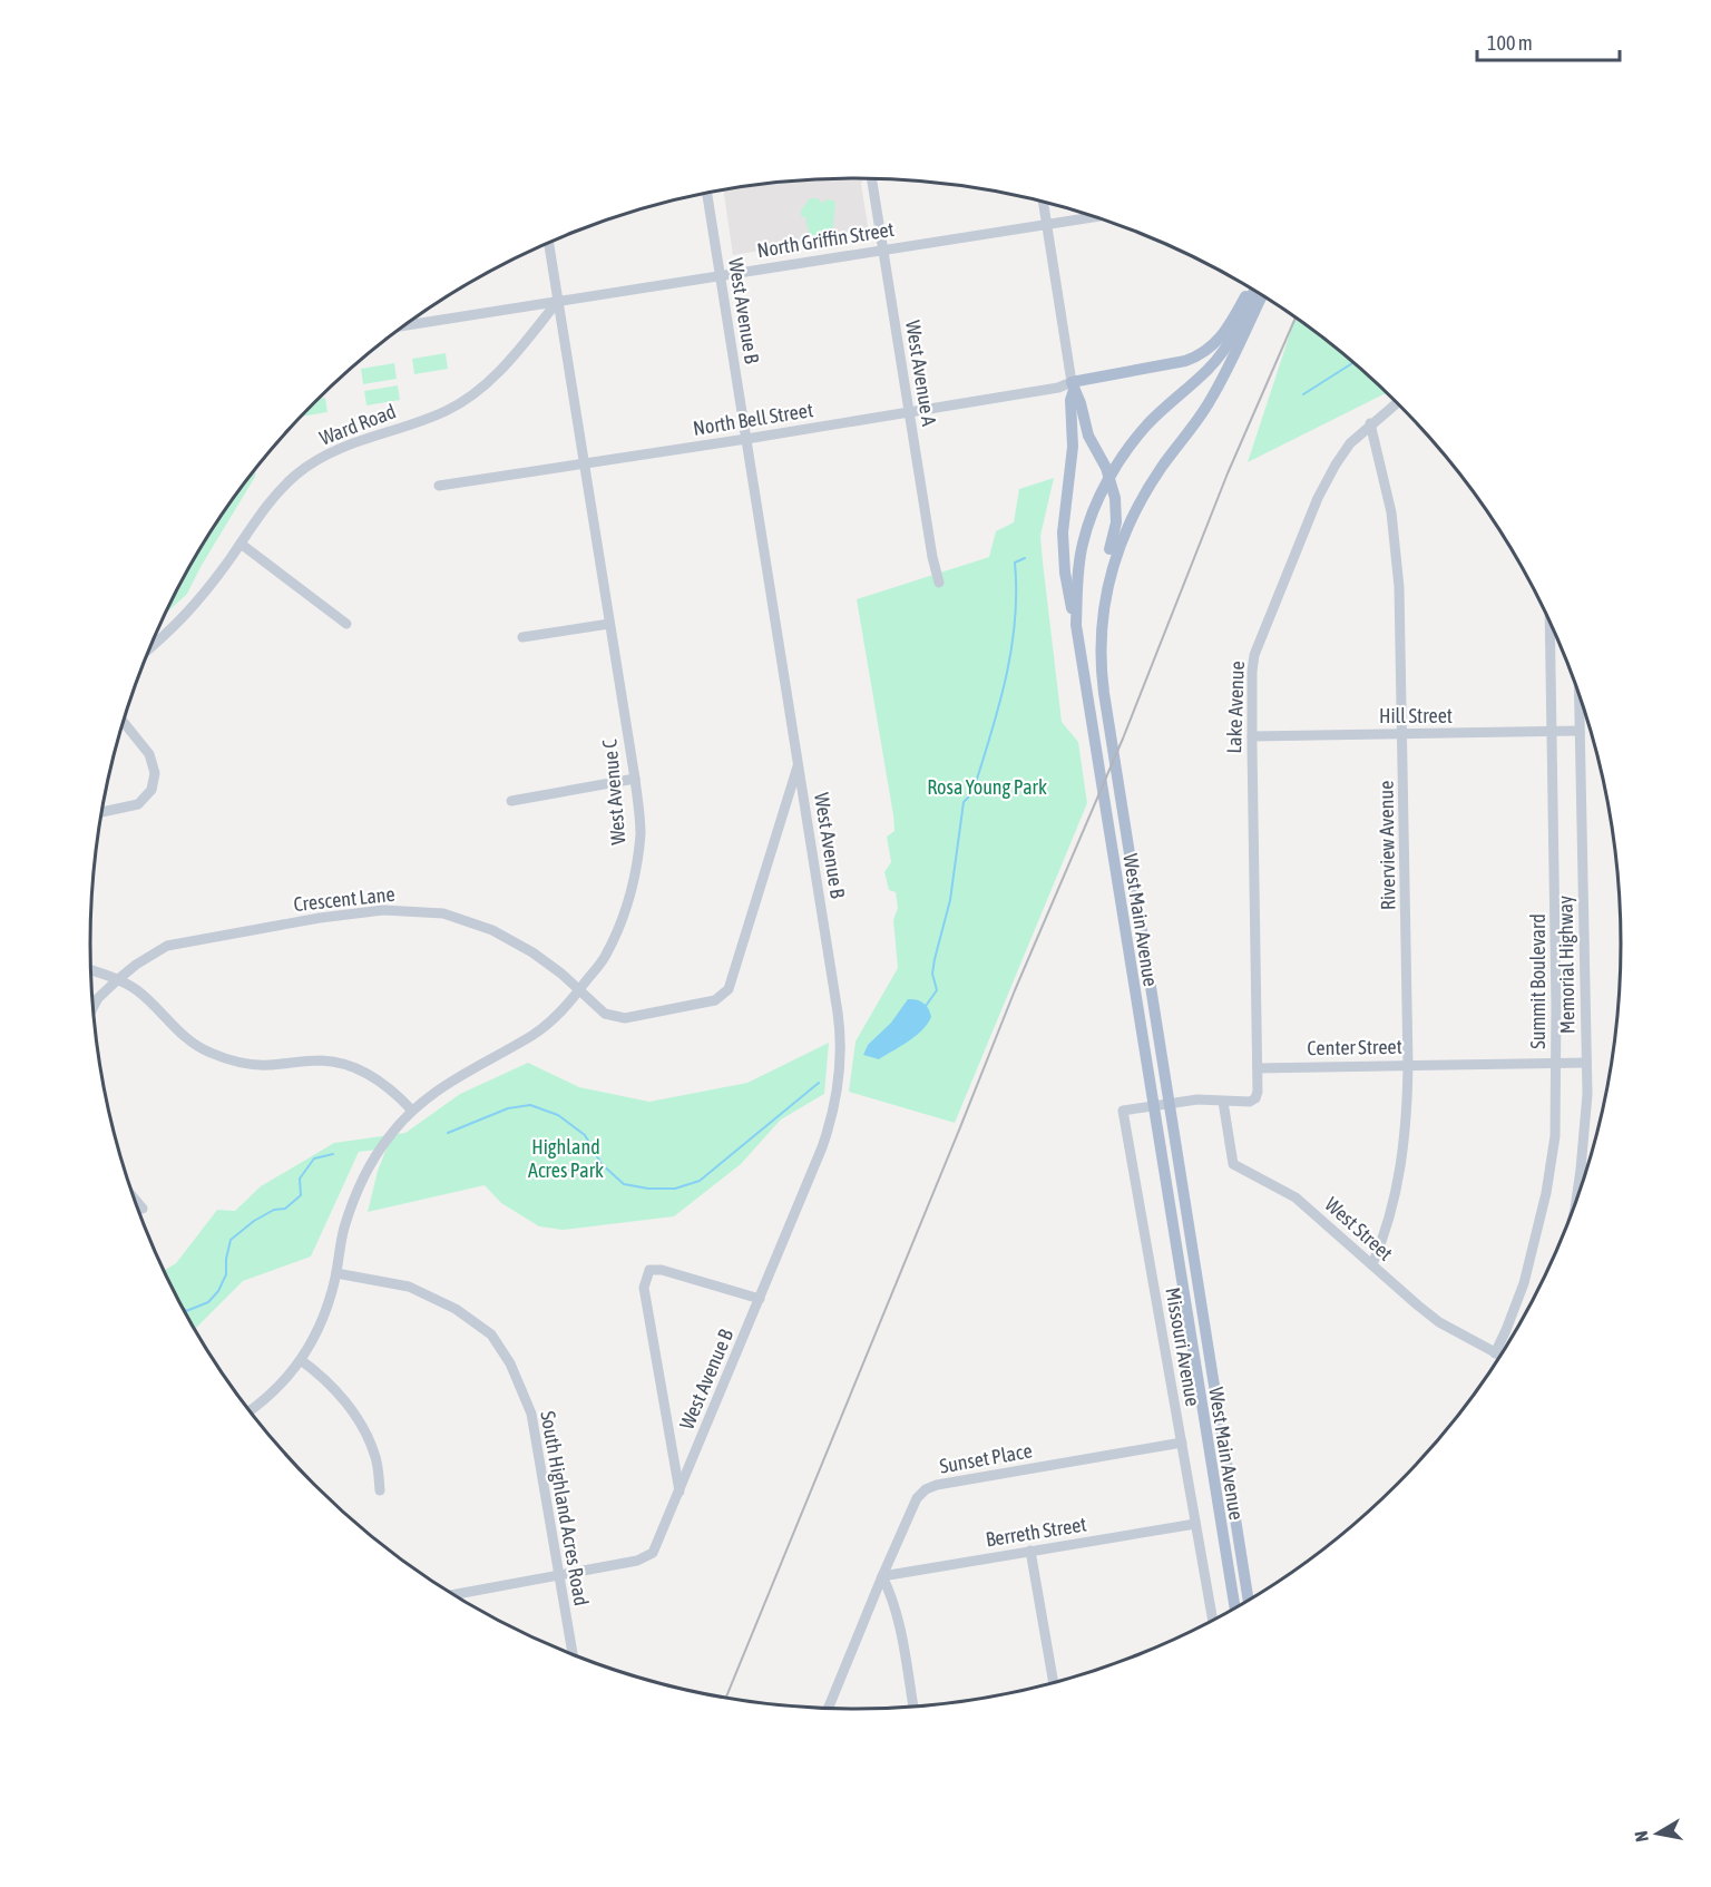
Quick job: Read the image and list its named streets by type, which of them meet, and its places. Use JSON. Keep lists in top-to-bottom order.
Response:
{
  "streets": {
    "main road": ["West Main Avenue"],
    "street": [
      "North Griffin Street",
      "West Avenue B",
      "West Avenue A",
      "North Bell Street",
      "Ward Road",
      "Lake Avenue",
      "Hill Street",
      "West Avenue C",
      "Riverview Avenue",
      "Crescent Lane",
      "Memorial Highway",
      "Summit Boulevard",
      "Center Street",
      "West Street",
      "Missouri Avenue",
      "Sunset Place",
      "South Highland Acres Road",
      "Berreth Street"
    ]
  },
  "crossings": [
    ["North Griffin Street", "West Avenue B"],
    ["North Griffin Street", "West Avenue A"],
    ["North Griffin Street", "Ward Road"],
    ["North Griffin Street", "West Avenue C"],
    ["West Avenue B", "North Bell Street"],
    ["West Avenue B", "Crescent Lane"],
    ["West Avenue B", "South Highland Acres Road"],
    ["West Avenue A", "North Bell Street"],
    ["North Bell Street", "West Avenue C"],
    ["Ward Road", "West Avenue C"],
    ["Lake Avenue", "Hill Street"],
    ["Lake Avenue", "Riverview Avenue"],
    ["Lake Avenue", "Center Street"],
    ["Hill Street", "Riverview Avenue"],
    ["Hill Street", "Memorial Highway"],
    ["Hill Street", "Summit Boulevard"],
    ["West Avenue C", "Crescent Lane"],
    ["West Avenue C", "South Highland Acres Road"],
    ["Riverview Avenue", "Center Street"],
    ["Riverview Avenue", "West Street"],
    ["West Main Avenue", "Missouri Avenue"],
    ["Memorial Highway", "Center Street"],
    ["Summit Boulevard", "Center Street"],
    ["Summit Boulevard", "West Street"],
    ["Missouri Avenue", "Sunset Place"],
    ["Missouri Avenue", "Berreth Street"],
    ["Sunset Place", "Berreth Street"]
  ],
  "parks": ["Rosa Young Park", "Highland Acres Park"],
  "scale_bar": "100 m",
  "north": "left"
}
